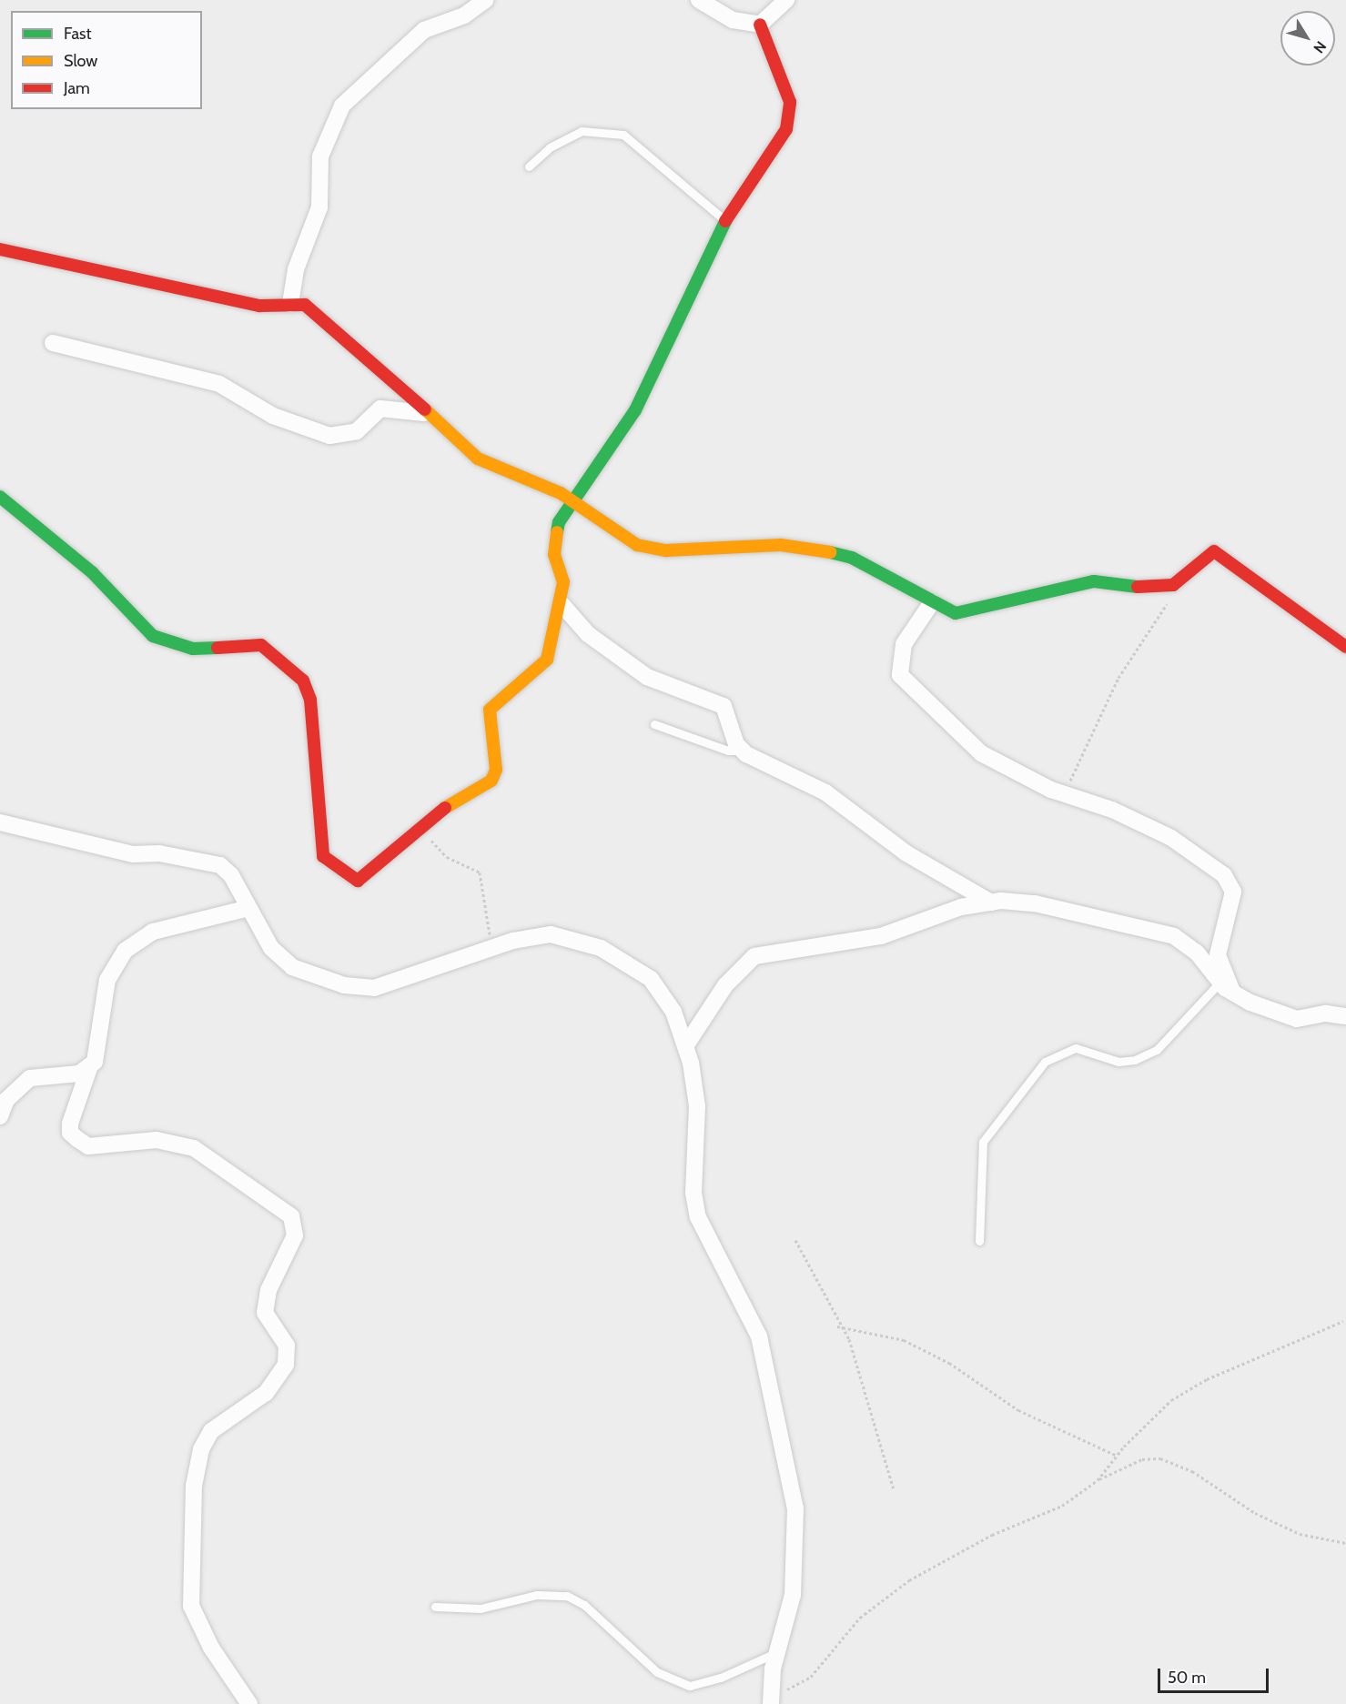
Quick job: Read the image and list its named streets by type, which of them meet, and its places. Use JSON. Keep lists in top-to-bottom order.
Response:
{
  "legend": ["Fast", "Slow", "Jam"],
  "scale_bar": "50 m",
  "north": "bottom right"
}
